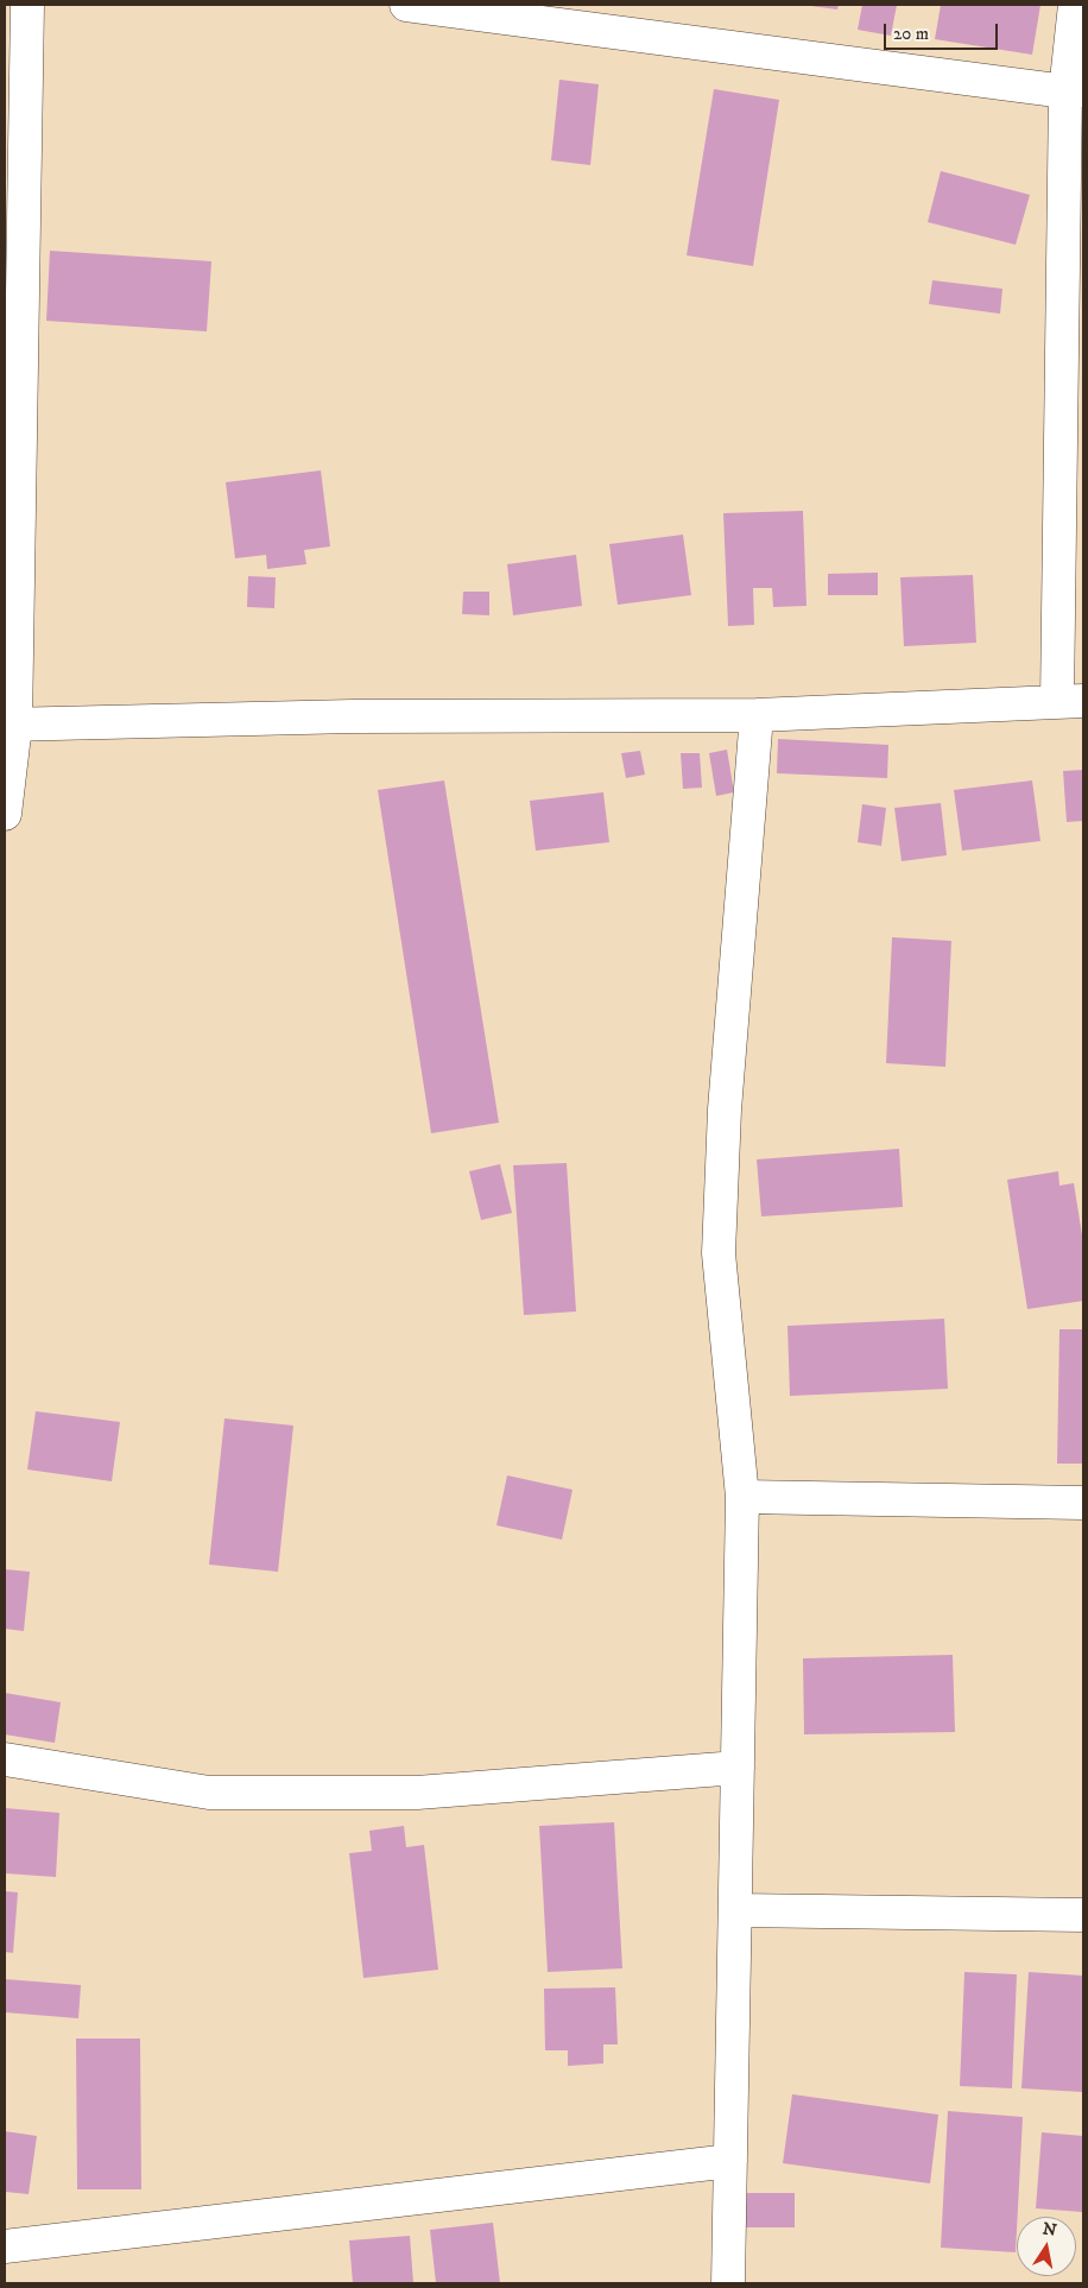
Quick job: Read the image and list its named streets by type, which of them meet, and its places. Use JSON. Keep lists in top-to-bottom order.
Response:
{
  "scale_bar": "20 m",
  "north": "top"
}
